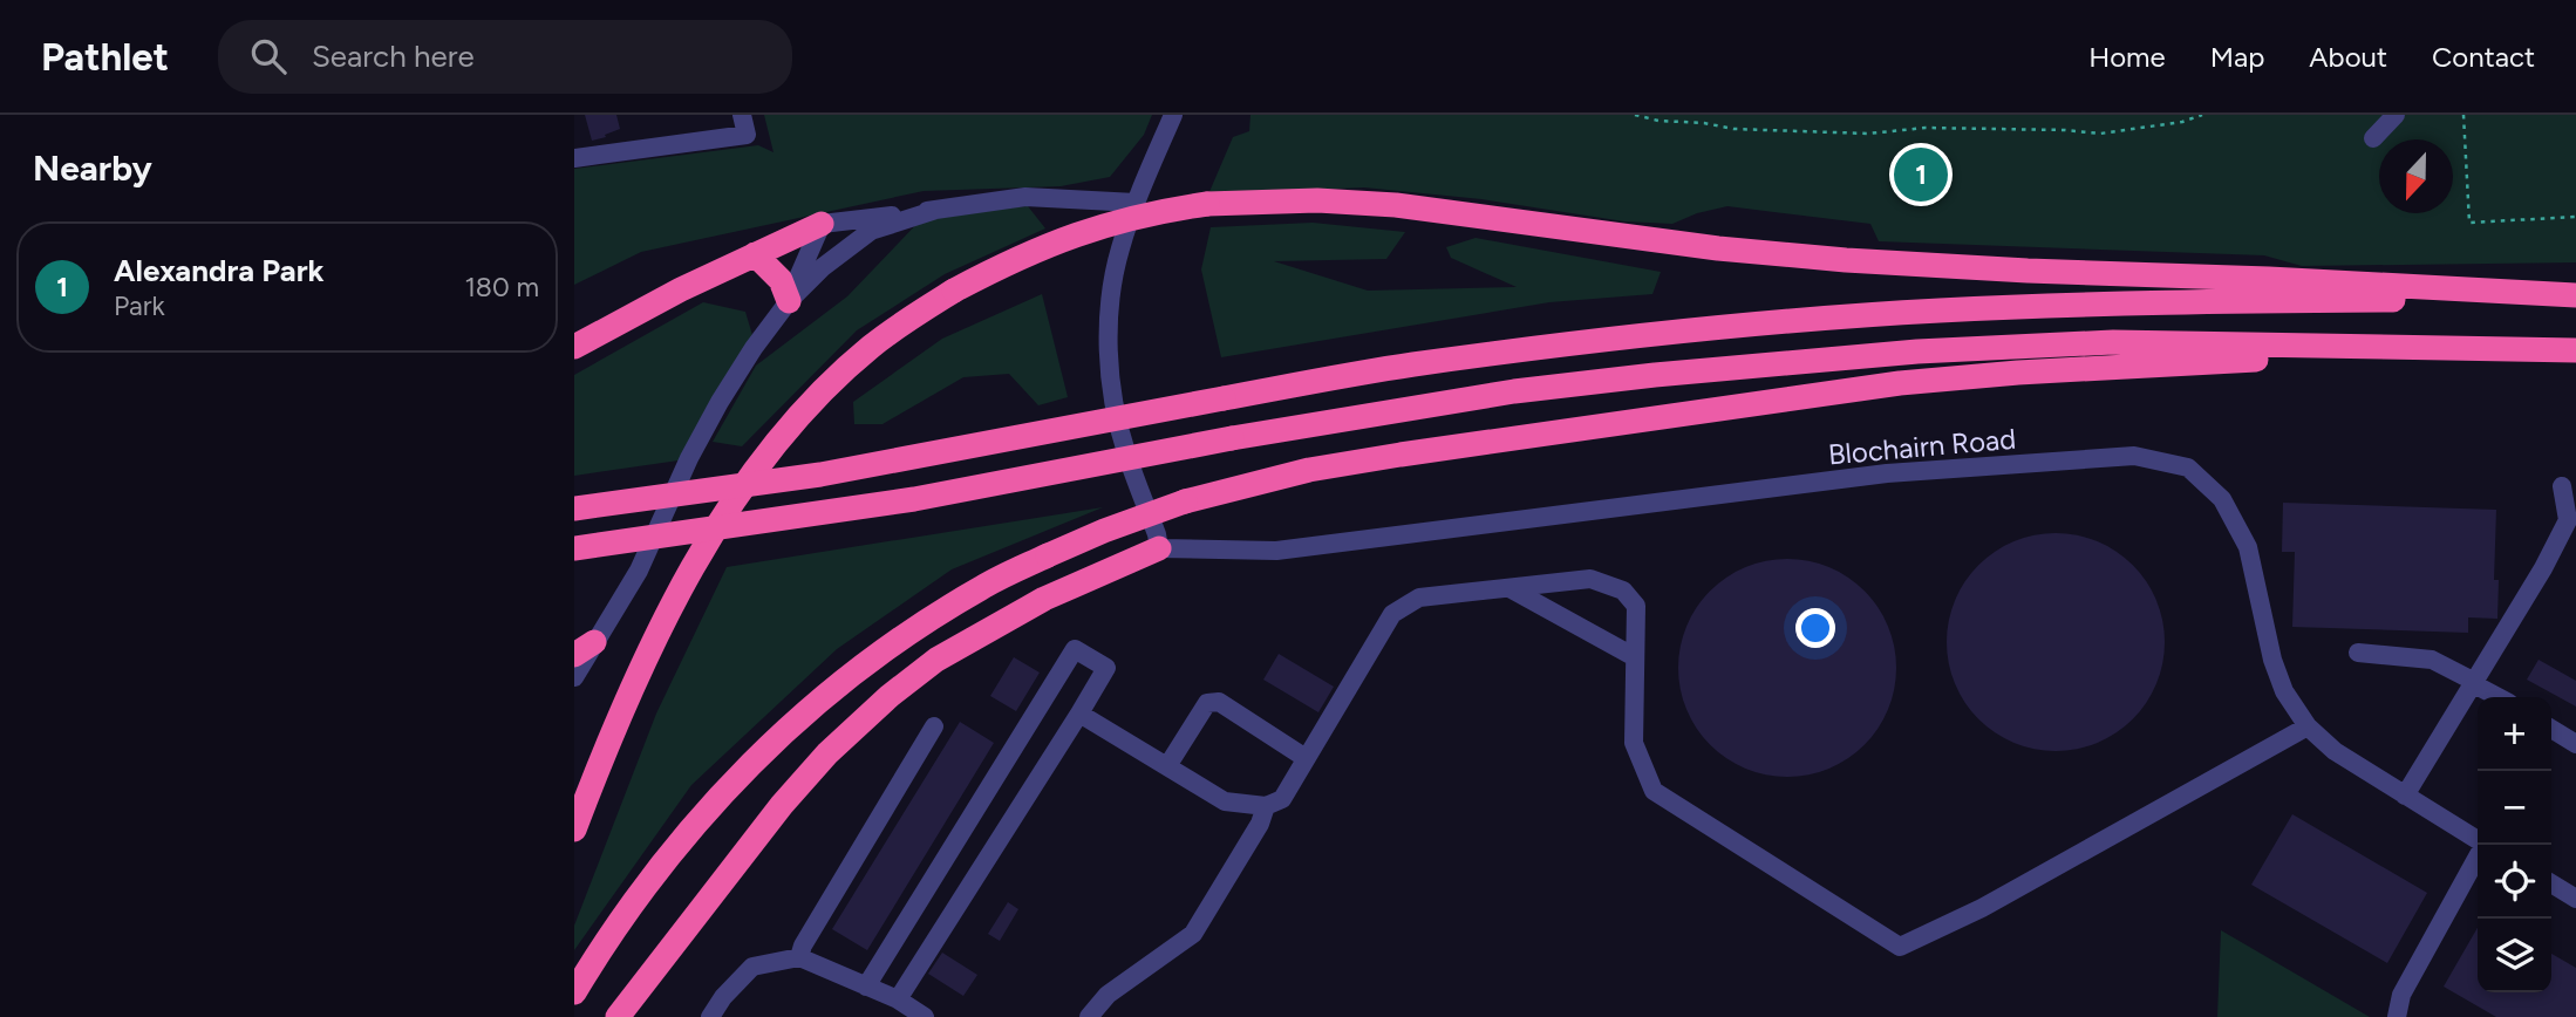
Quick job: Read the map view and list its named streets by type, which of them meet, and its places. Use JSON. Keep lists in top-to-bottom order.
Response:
{
  "streets": {
    "street": ["Blochairn Road"]
  },
  "north": "bottom",
  "page": {
    "header": "Pathlet",
    "search": "Search here",
    "nav": [
      "Home",
      "Map",
      "About",
      "Contact"
    ],
    "heading": "Nearby",
    "pins": "1",
    "list": [
      {
        "mark": "1",
        "name": "Alexandra Park",
        "note": "Park",
        "value": "180 m"
      }
    ],
    "map_buttons": ["+", "−"]
  }
}
